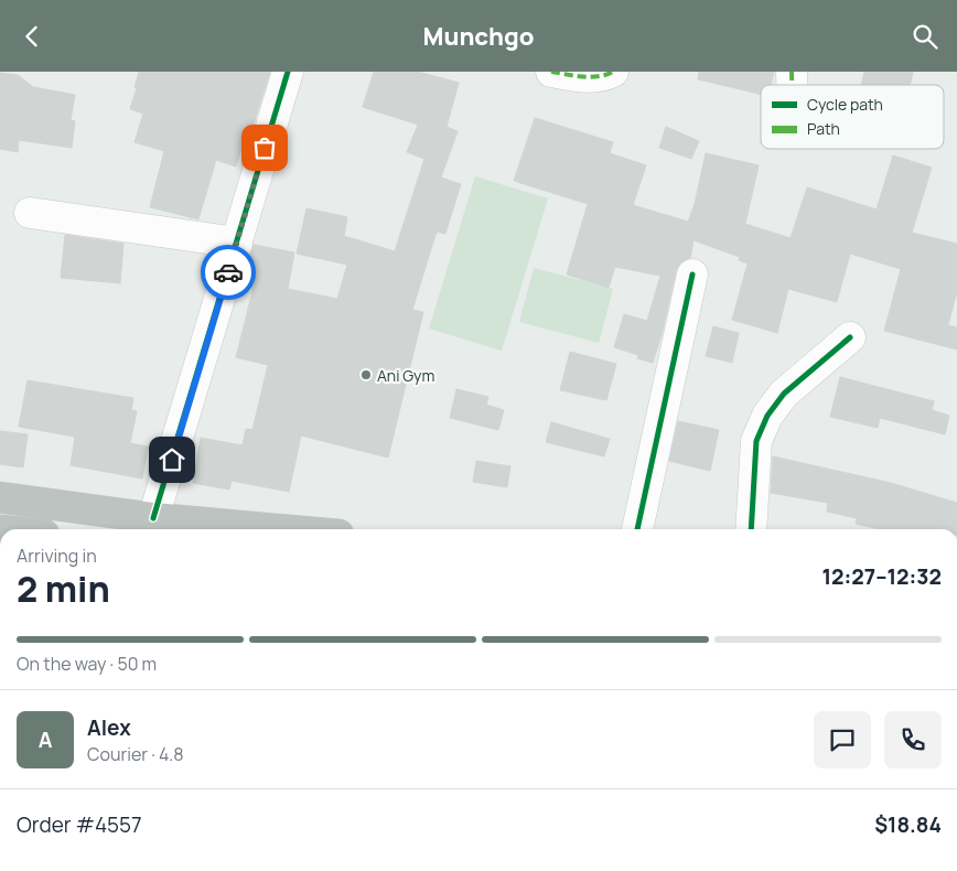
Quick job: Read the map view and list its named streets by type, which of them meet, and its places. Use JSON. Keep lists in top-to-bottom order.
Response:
{
  "places": ["Ani Gym"],
  "legend": ["Cycle path", "Path"],
  "page": {
    "header": "Munchgo",
    "heading": ["2 min", "Arriving in", "12:27–12:32"],
    "panel": [
      "Alex",
      "Courier · 4.8",
      "Order #4557",
      "$18.84"
    ],
    "bar": "On the way · 50 m",
    "round": "A"
  }
}
